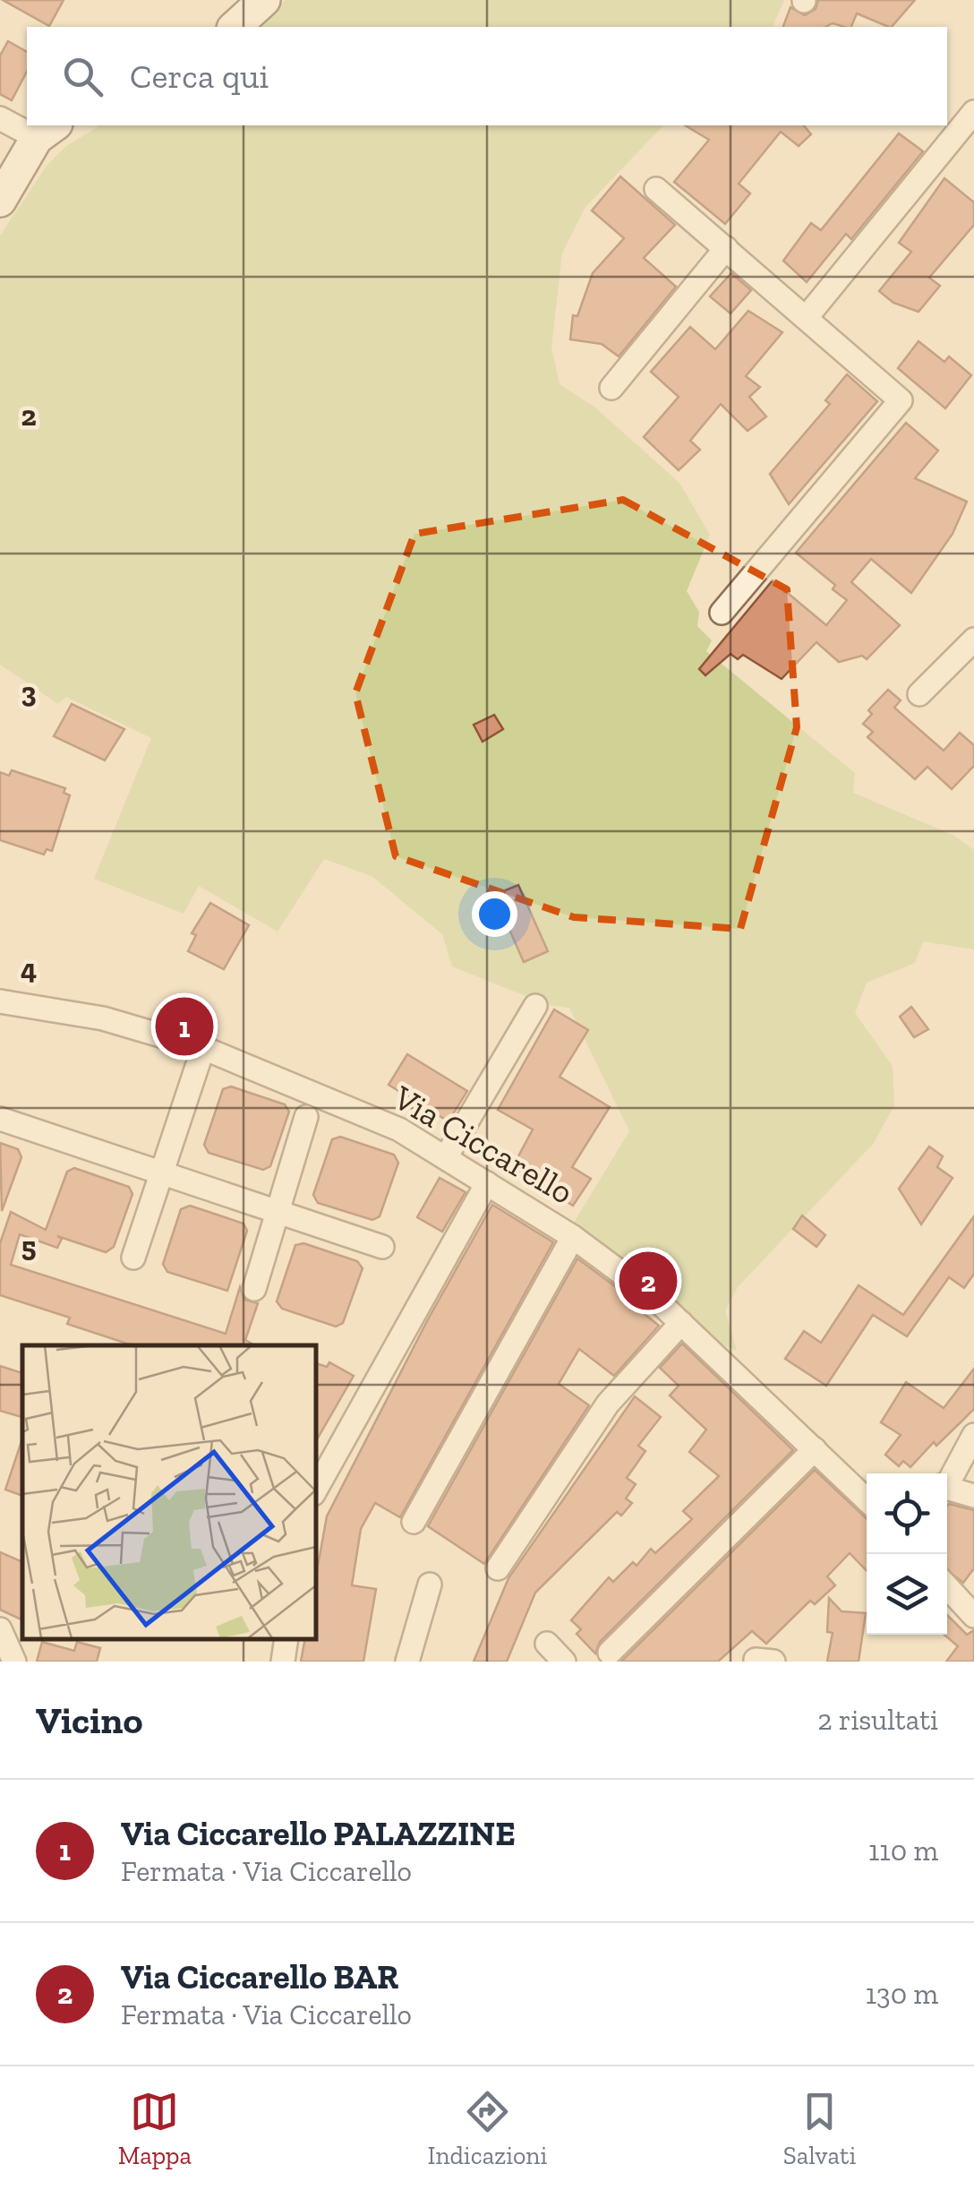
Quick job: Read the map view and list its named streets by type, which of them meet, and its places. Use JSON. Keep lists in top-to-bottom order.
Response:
{
  "streets": {
    "street": ["Via Ciccarello"]
  },
  "page": {
    "search": "Cerca qui",
    "pins": ["1", "2"],
    "heading": ["Vicino", "2 risultati"],
    "list": [
      {
        "mark": "1",
        "name": "Via Ciccarello PALAZZINE",
        "note": "Fermata · Via Ciccarello",
        "value": "110 m"
      },
      {
        "mark": "2",
        "name": "Via Ciccarello BAR",
        "note": "Fermata · Via Ciccarello",
        "value": "130 m"
      }
    ],
    "nav": ["Mappa", "Indicazioni", "Salvati"]
  },
  "grid": {
    "rows": [
      "2",
      "3",
      "4",
      "5"
    ]
  }
}
